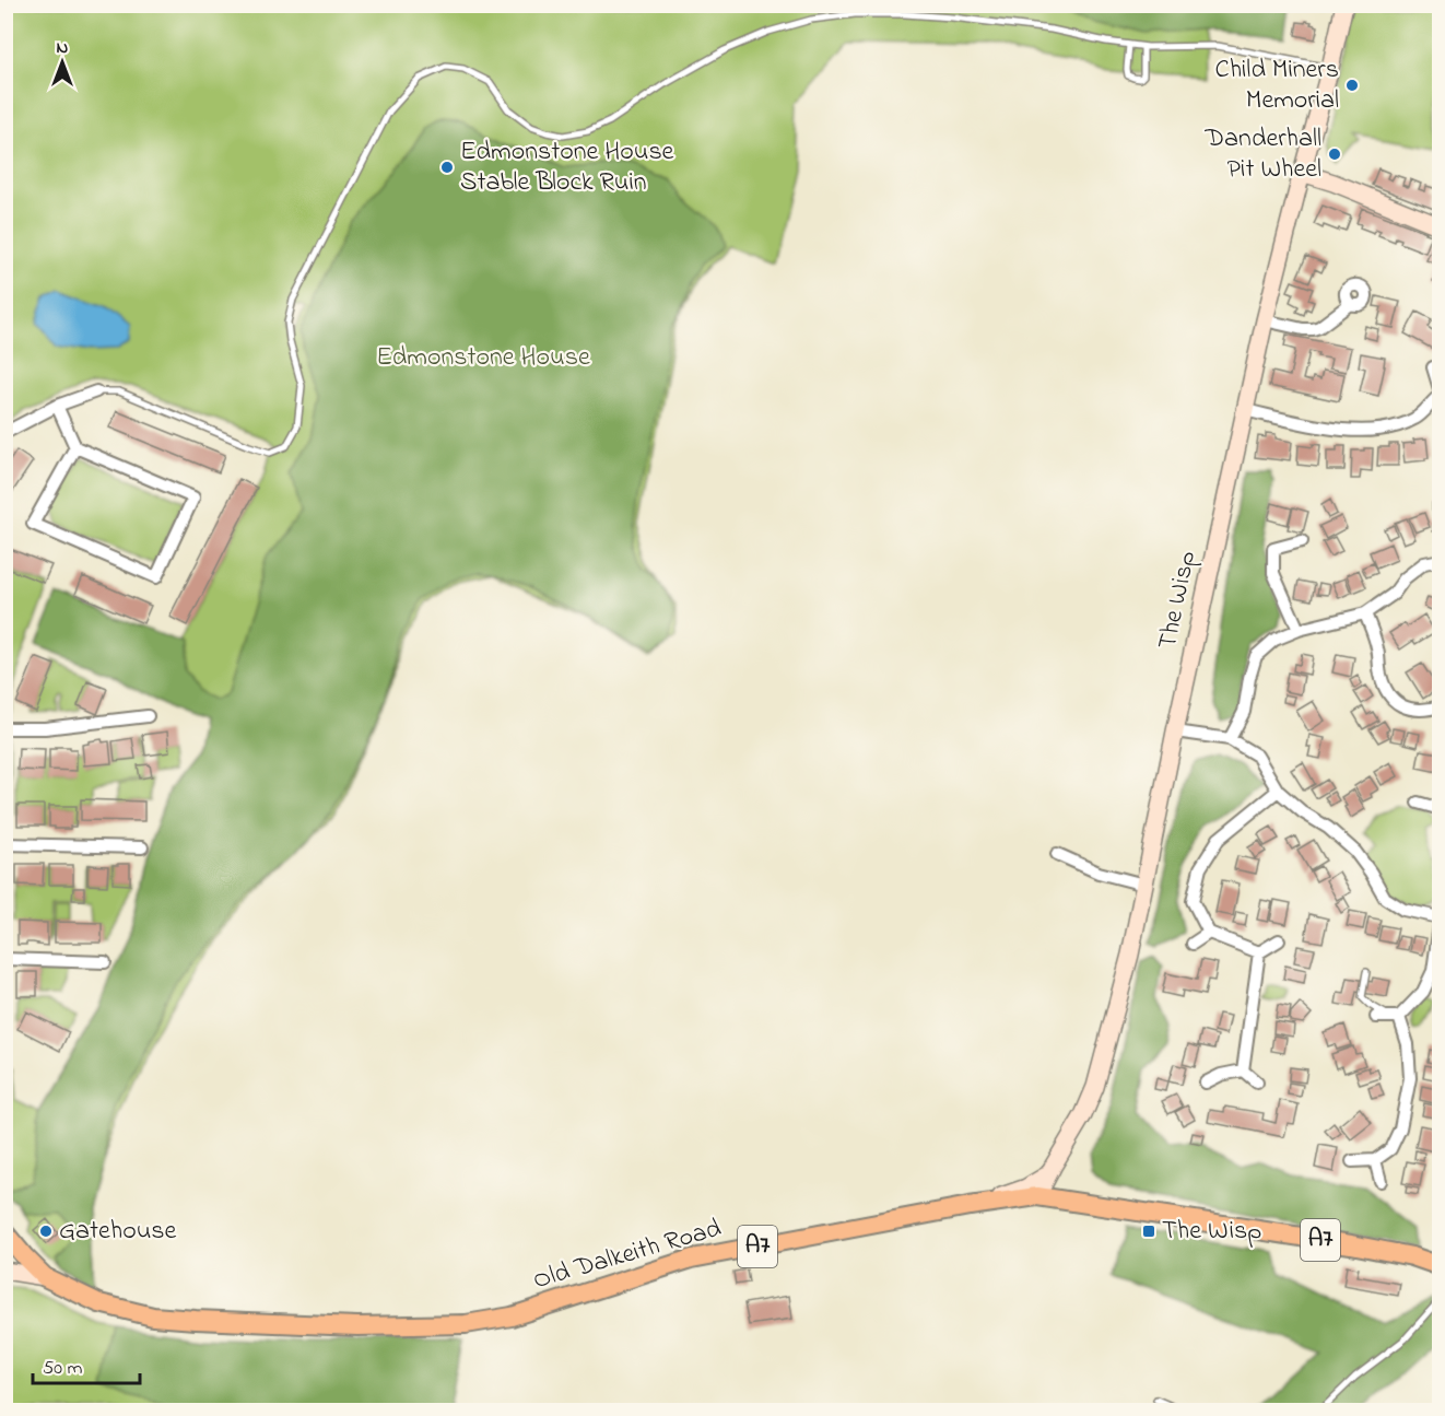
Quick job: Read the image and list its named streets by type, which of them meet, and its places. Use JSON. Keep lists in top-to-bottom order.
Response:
{
  "streets": {
    "main road": ["A7", "Old Dalkeith Road"],
    "street": ["The Wisp"]
  },
  "crossings": [
    ["The Wisp", "Old Dalkeith Road"]
  ],
  "parks": ["Edmonstone House"],
  "places": {
    "other": [
      "Child Miners Memorial",
      "Danderhall Pit Wheel",
      "Edmonstone House Stable Block Ruin",
      "Gatehouse"
    ],
    "transit": ["The Wisp"]
  },
  "scale_bar": "50 m",
  "north": "top"
}
